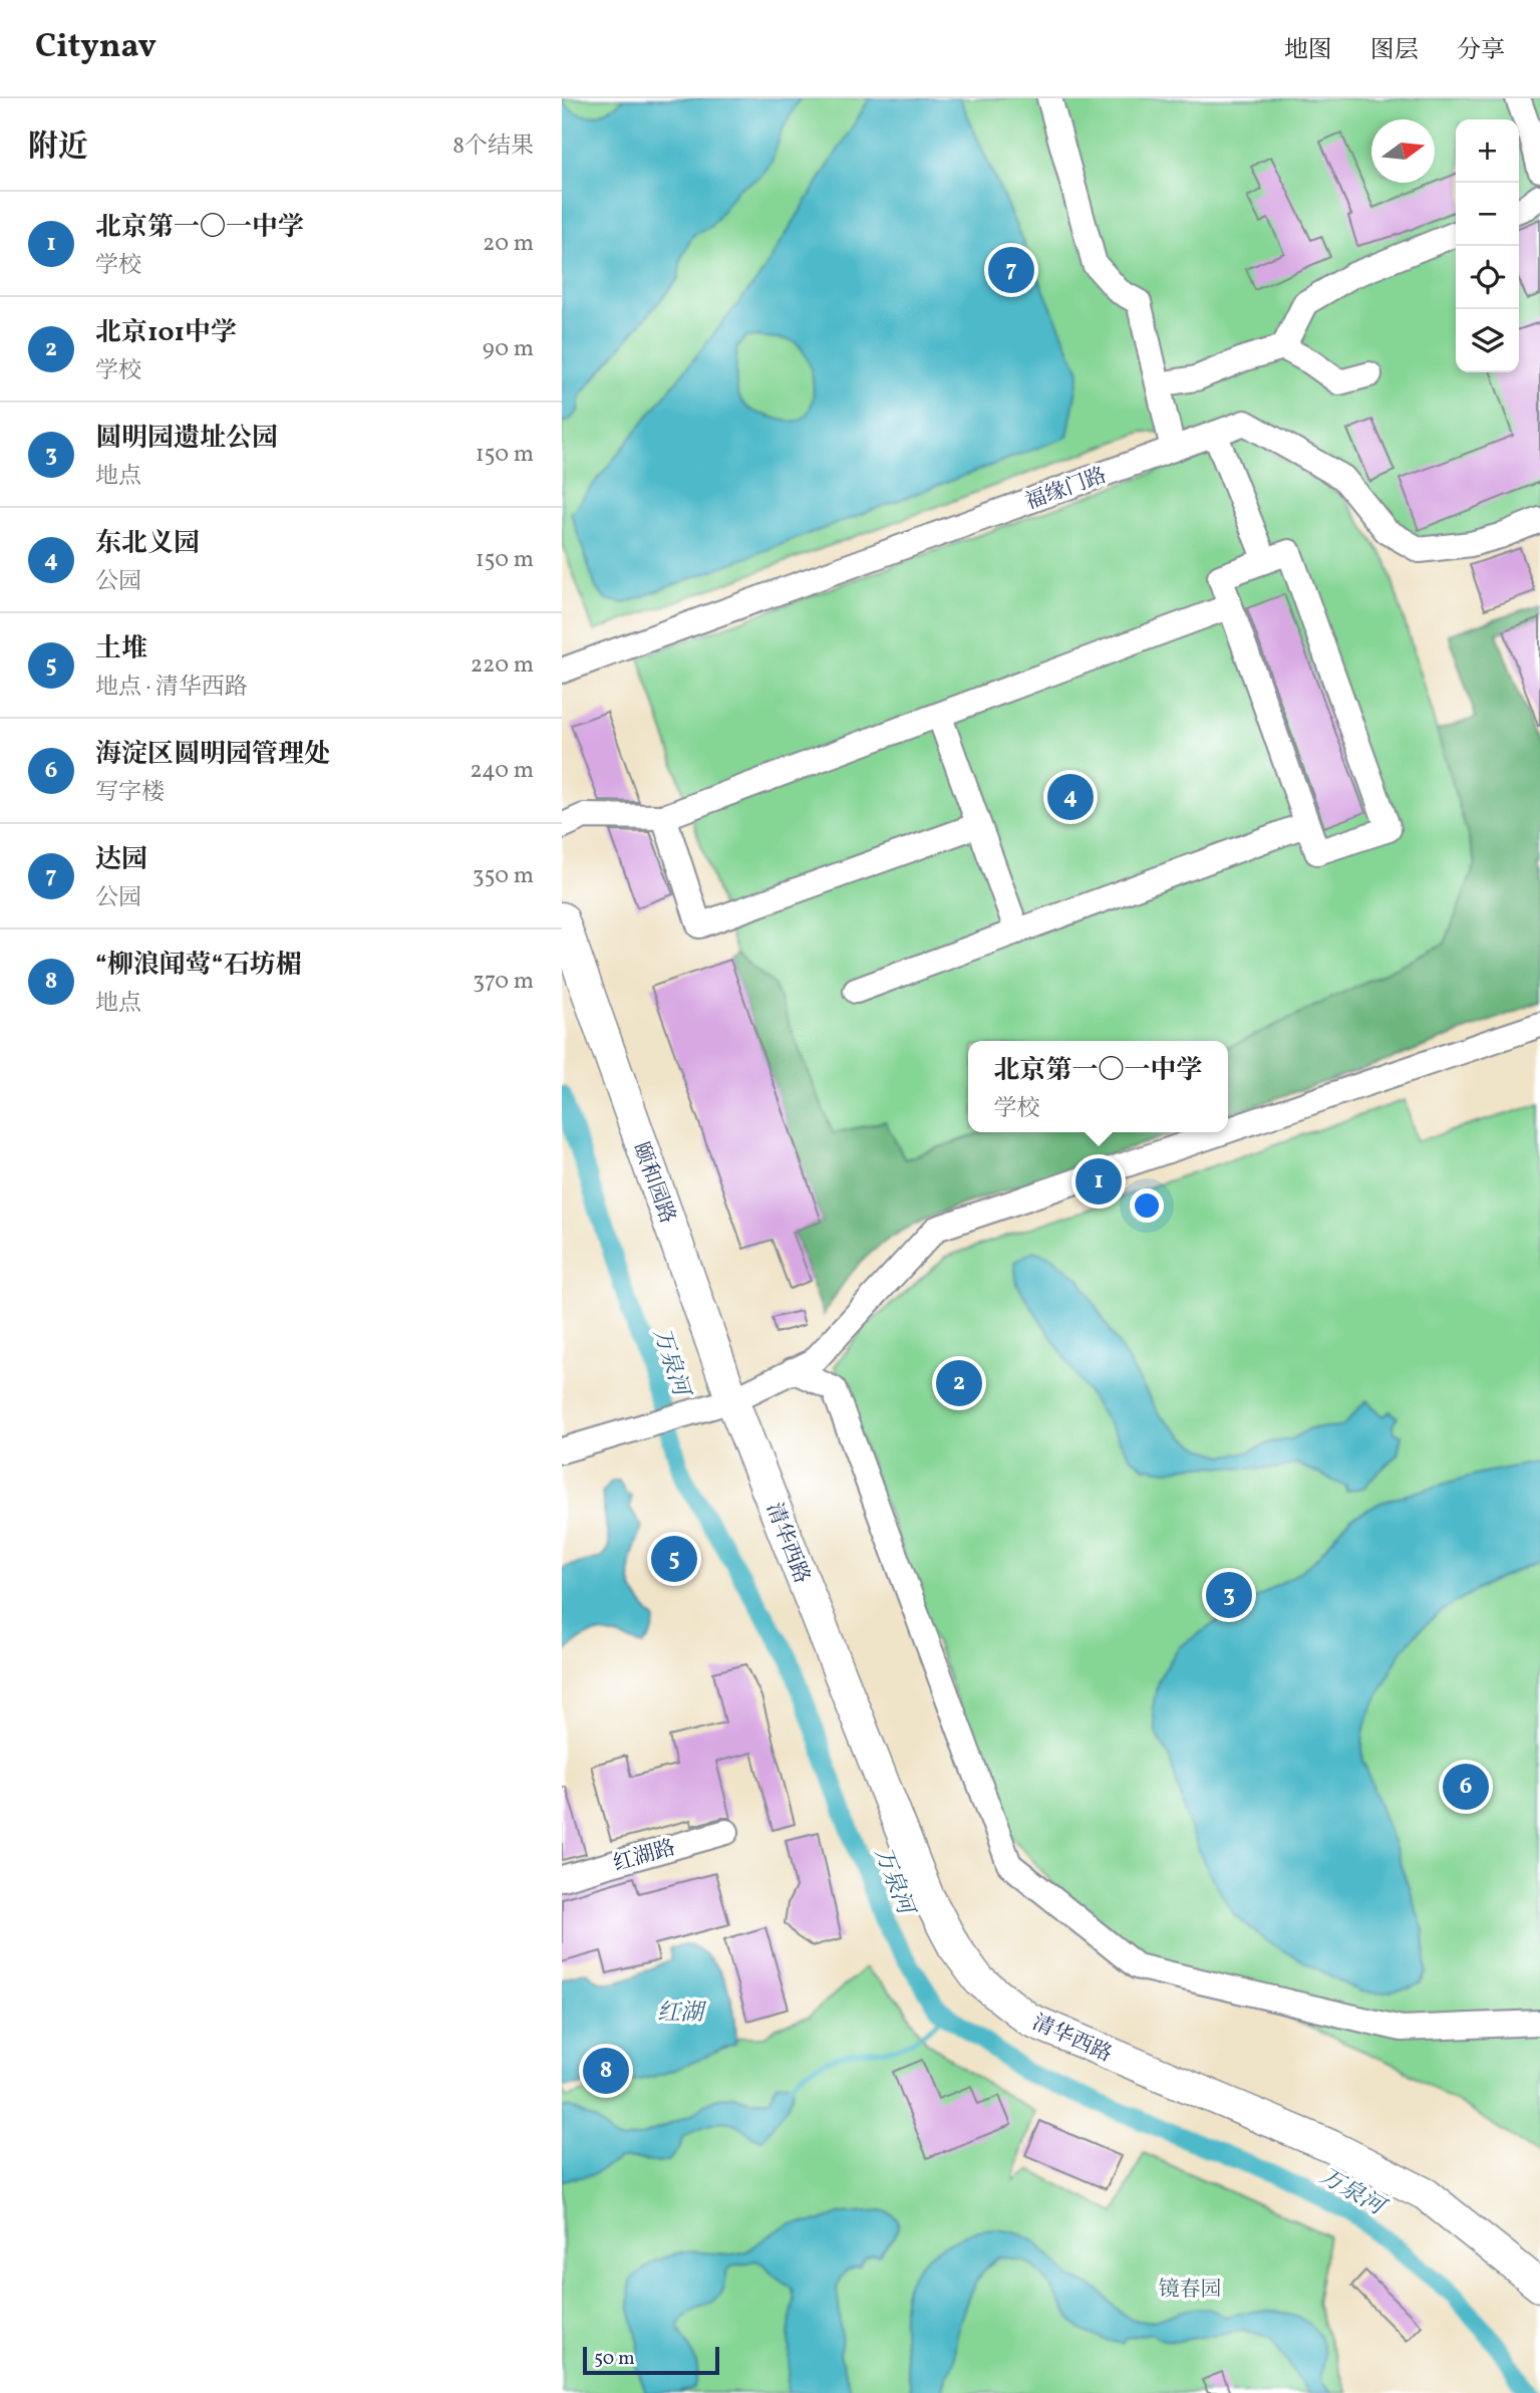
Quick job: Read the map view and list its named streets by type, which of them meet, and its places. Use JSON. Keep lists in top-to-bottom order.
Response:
{
  "streets": {
    "main road": ["颐和园路", "清华西路"],
    "street": ["福缘门路", "红湖路"]
  },
  "crossings": [
    ["颐和园路", "清华西路"]
  ],
  "water": ["万泉河", "红湖"],
  "parks": ["镜春园"],
  "scale_bar": "50 m",
  "north": "right",
  "page": {
    "header": "Citynav",
    "nav": ["地图", "图层", "分享"],
    "heading": ["附近", "8个结果"],
    "map_buttons": ["+", "−"],
    "list": [
      {
        "mark": "1",
        "name": "北京第一〇一中学",
        "note": "学校",
        "value": "20 m"
      },
      {
        "mark": "2",
        "name": "北京101中学",
        "note": "学校",
        "value": "90 m"
      },
      {
        "mark": "3",
        "name": "圆明园遗址公园",
        "note": "地点",
        "value": "150 m"
      },
      {
        "mark": "4",
        "name": "东北义园",
        "note": "公园",
        "value": "150 m"
      },
      {
        "mark": "5",
        "name": "土堆",
        "note": "地点 · 清华西路",
        "value": "220 m"
      },
      {
        "mark": "6",
        "name": "海淀区圆明园管理处",
        "note": "写字楼",
        "value": "240 m"
      },
      {
        "mark": "7",
        "name": "达园",
        "note": "公园",
        "value": "350 m"
      },
      {
        "mark": "8",
        "name": "“柳浪闻莺“石坊楣",
        "note": "地点",
        "value": "370 m"
      }
    ],
    "pins": [
      "7",
      "4",
      "1",
      "2",
      "5",
      "3",
      "6",
      "8"
    ],
    "popup": ["北京第一〇一中学", "学校"],
    "scale": "50 m"
  }
}
